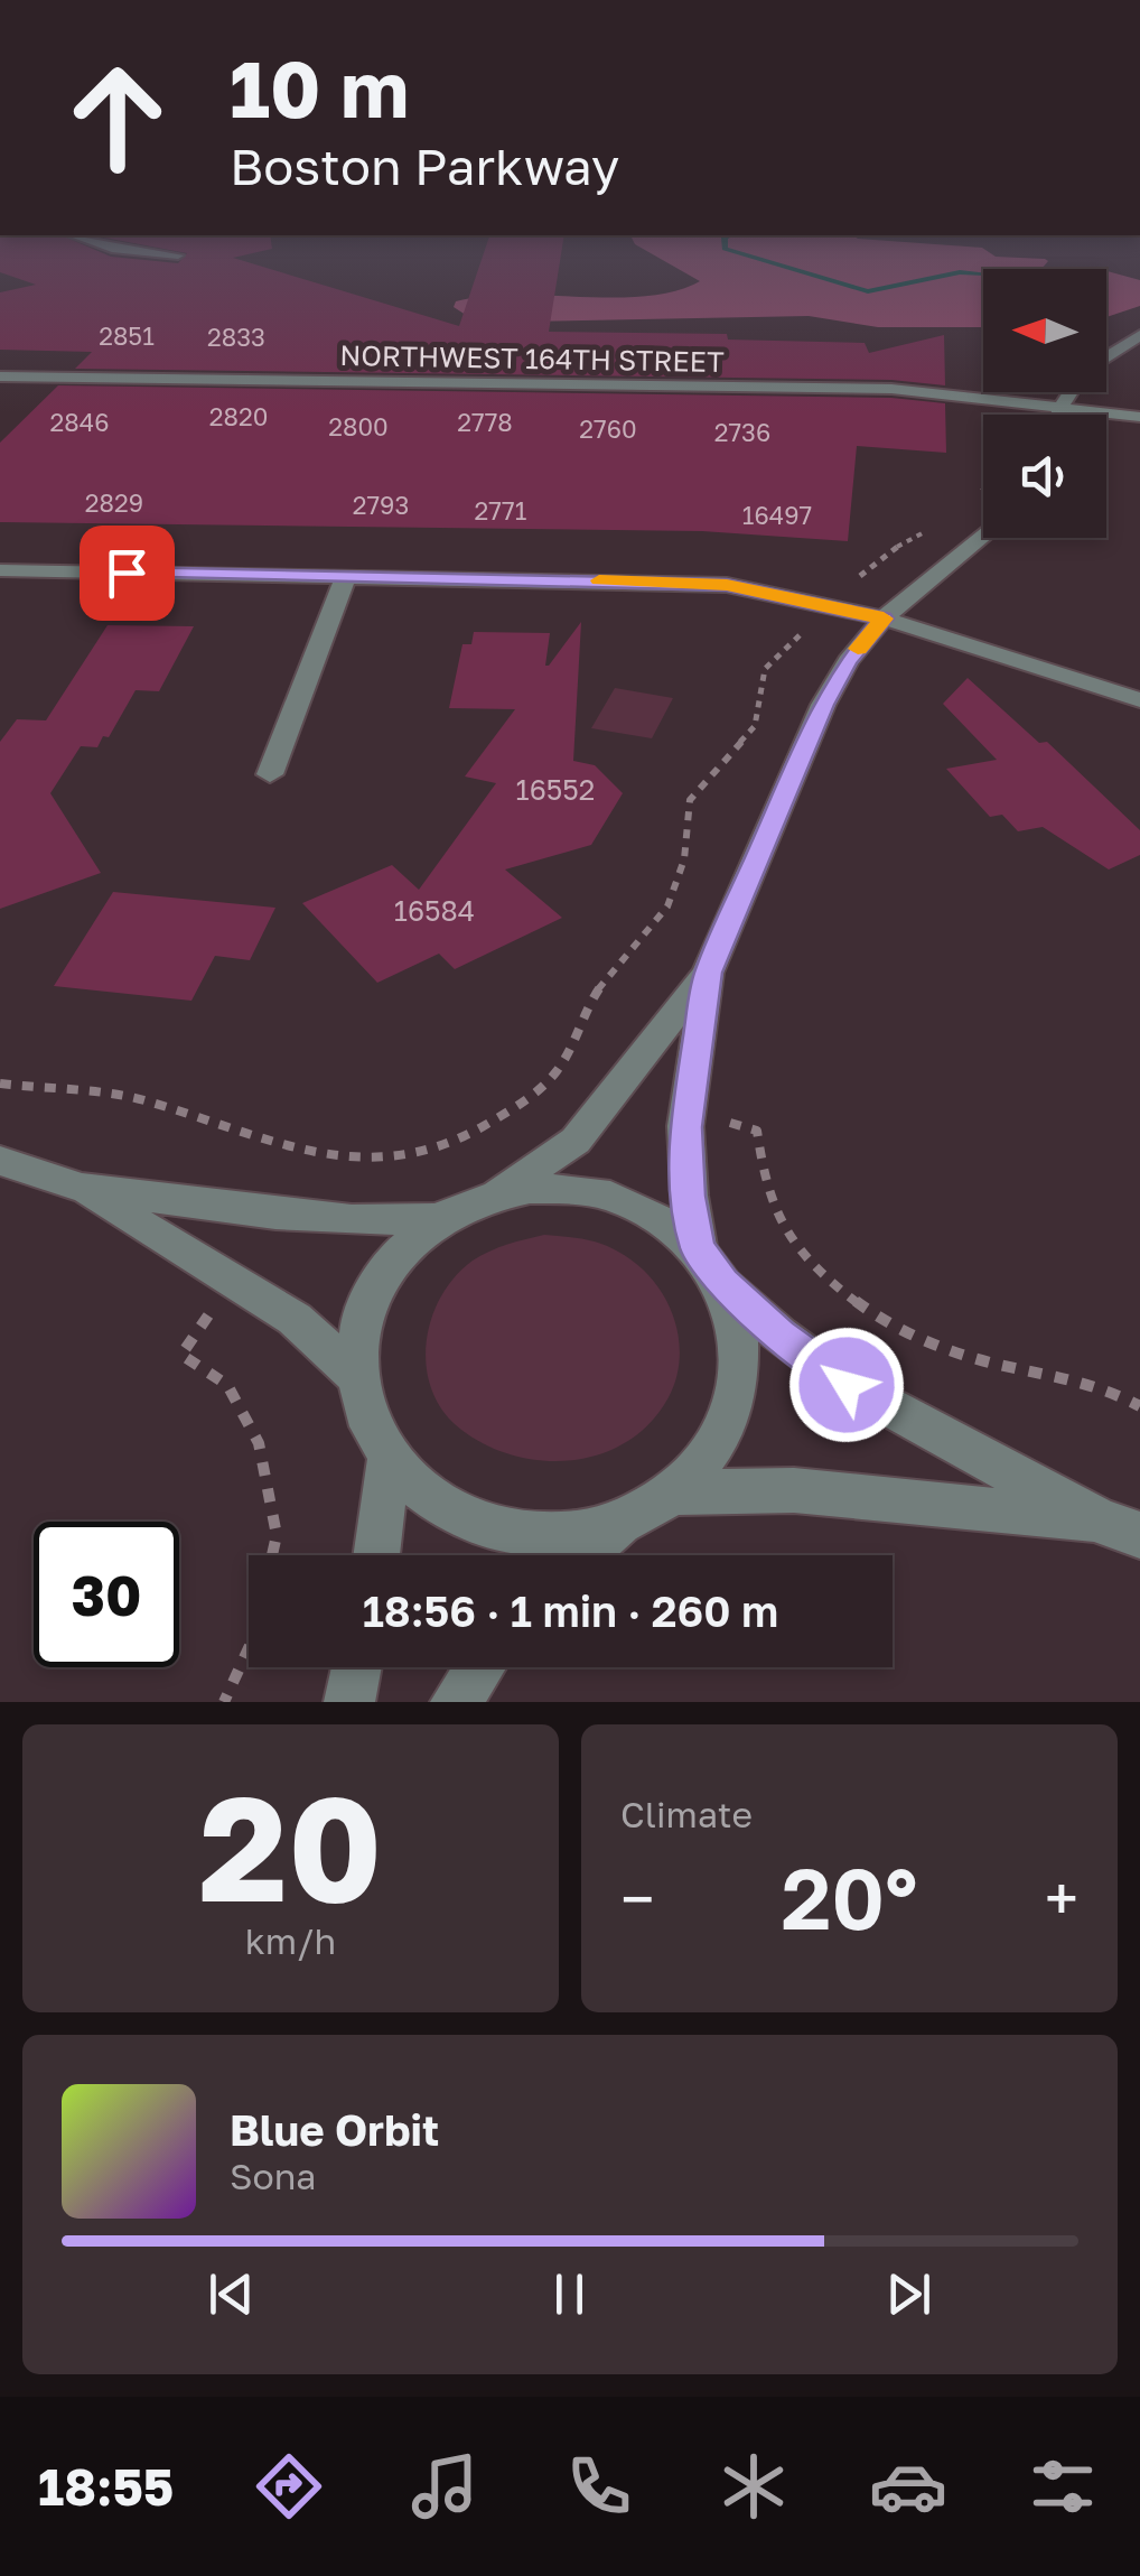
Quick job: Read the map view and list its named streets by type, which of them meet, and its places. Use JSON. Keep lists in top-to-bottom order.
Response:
{
  "streets": {
    "street": ["NORTHWEST 164TH STREET"]
  },
  "house_numbers": [
    "2851",
    "2833",
    "2820",
    "2846",
    "2778",
    "2800",
    "2760",
    "2736",
    "2829",
    "2793",
    "2771",
    "16497",
    "16552",
    "16584"
  ],
  "north": "left",
  "page": {
    "turn": ["10 m", "Boston Parkway"],
    "limit": "30",
    "trip": "18:56 · 1 min · 260 m",
    "tile": [
      ["20", "km/h"],
      "Climate"
    ],
    "heat": ["−", "20°", "+"],
    "song": ["Blue Orbit", "Sona"],
    "tabs": "18:55"
  }
}
